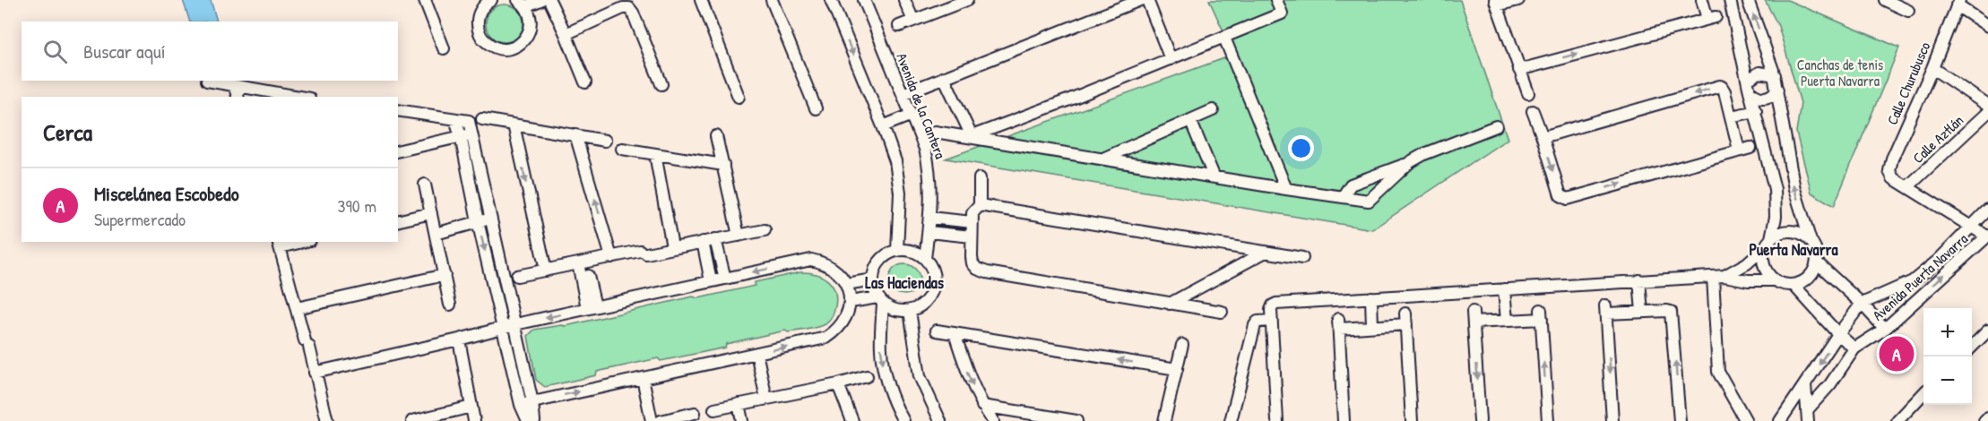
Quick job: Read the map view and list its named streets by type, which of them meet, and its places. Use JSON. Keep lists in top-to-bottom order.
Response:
{
  "streets": {
    "street": [
      "Calle Churubusco",
      "Avenida de la Cantera",
      "Calle Aztlán",
      "Avenida Puerta Navarra"
    ]
  },
  "crossings": [
    ["Calle Churubusco", "Calle Aztlán"]
  ],
  "districts": ["Puerta Navarra", "Las Haciendas"],
  "parks": ["Canchas de tenis Puerta Navarra"],
  "page": {
    "search": "Buscar aquí",
    "heading": "Cerca",
    "list": [
      {
        "mark": "A",
        "name": "Miscelánea Escobedo",
        "note": "Supermercado",
        "value": "390 m"
      }
    ],
    "map_buttons": ["+", "−"],
    "pins": "A"
  }
}
